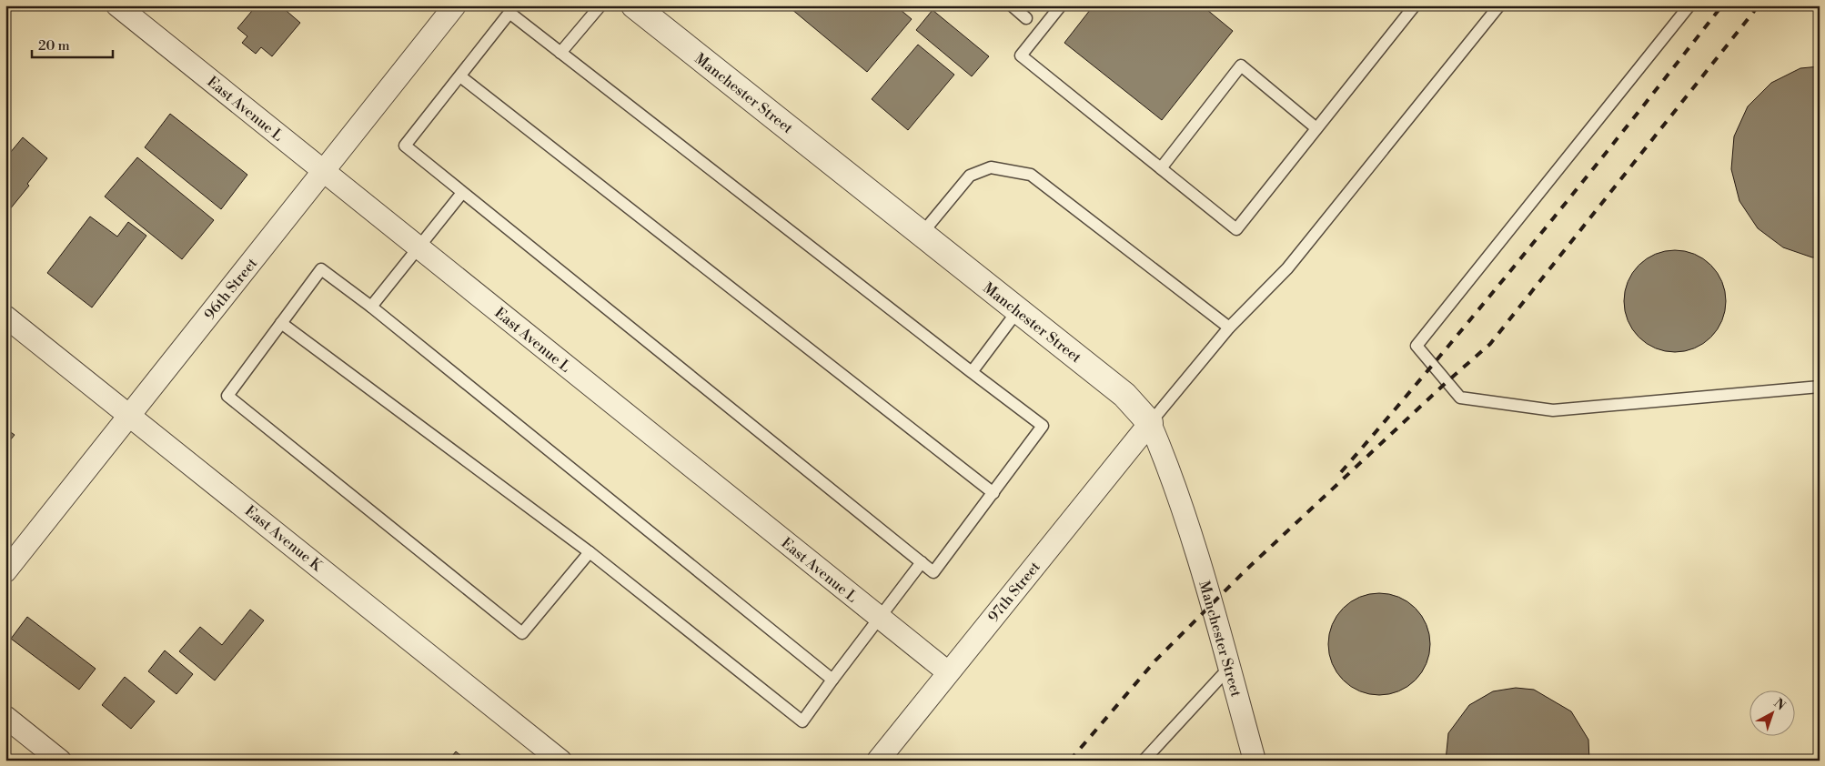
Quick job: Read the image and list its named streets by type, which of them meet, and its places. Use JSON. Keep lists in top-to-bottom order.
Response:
{
  "streets": {
    "street": [
      "Manchester Street",
      "East Avenue L",
      "96th Street",
      "East Avenue K",
      "97th Street"
    ]
  },
  "crossings": [
    ["Manchester Street", "97th Street"],
    ["East Avenue L", "96th Street"],
    ["East Avenue L", "97th Street"],
    ["96th Street", "East Avenue K"]
  ],
  "scale_bar": "20 m",
  "north": "top right"
}
